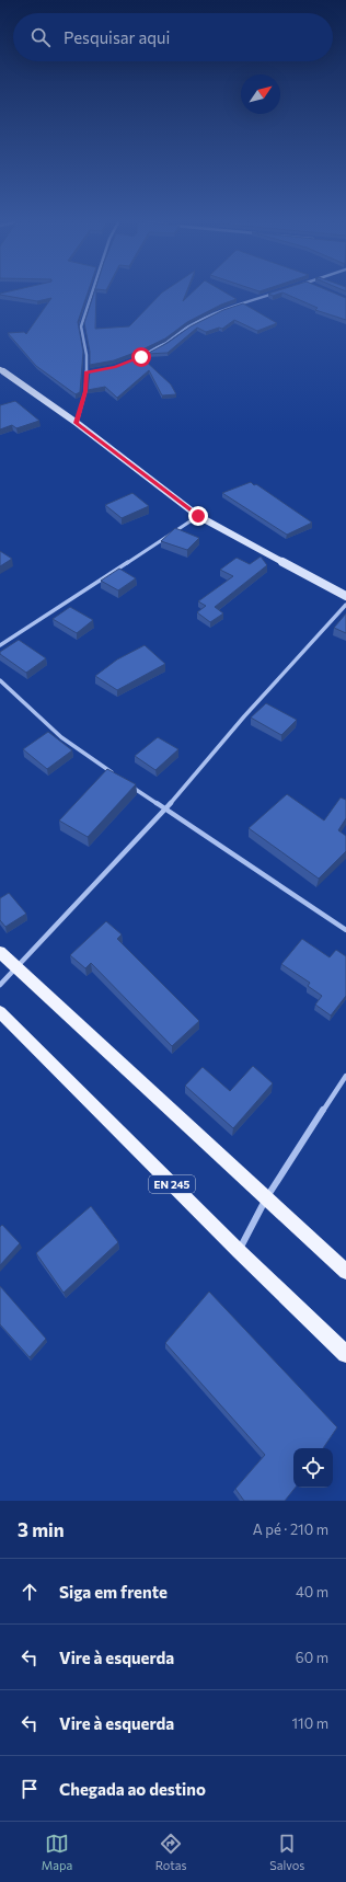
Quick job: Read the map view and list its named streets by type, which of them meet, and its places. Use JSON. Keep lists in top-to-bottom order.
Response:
{
  "streets": {
    "main road": ["EN 245"]
  },
  "north": "top right",
  "page": {
    "search": "Pesquisar aqui",
    "heading": ["3 min", "A pé · 210 m"],
    "list": [
      ["Siga em frente", "40 m"],
      ["Vire à esquerda", "60 m"],
      ["Vire à esquerda", "110 m"],
      "Chegada ao destino"
    ],
    "nav": ["Mapa", "Rotas", "Salvos"]
  }
}
